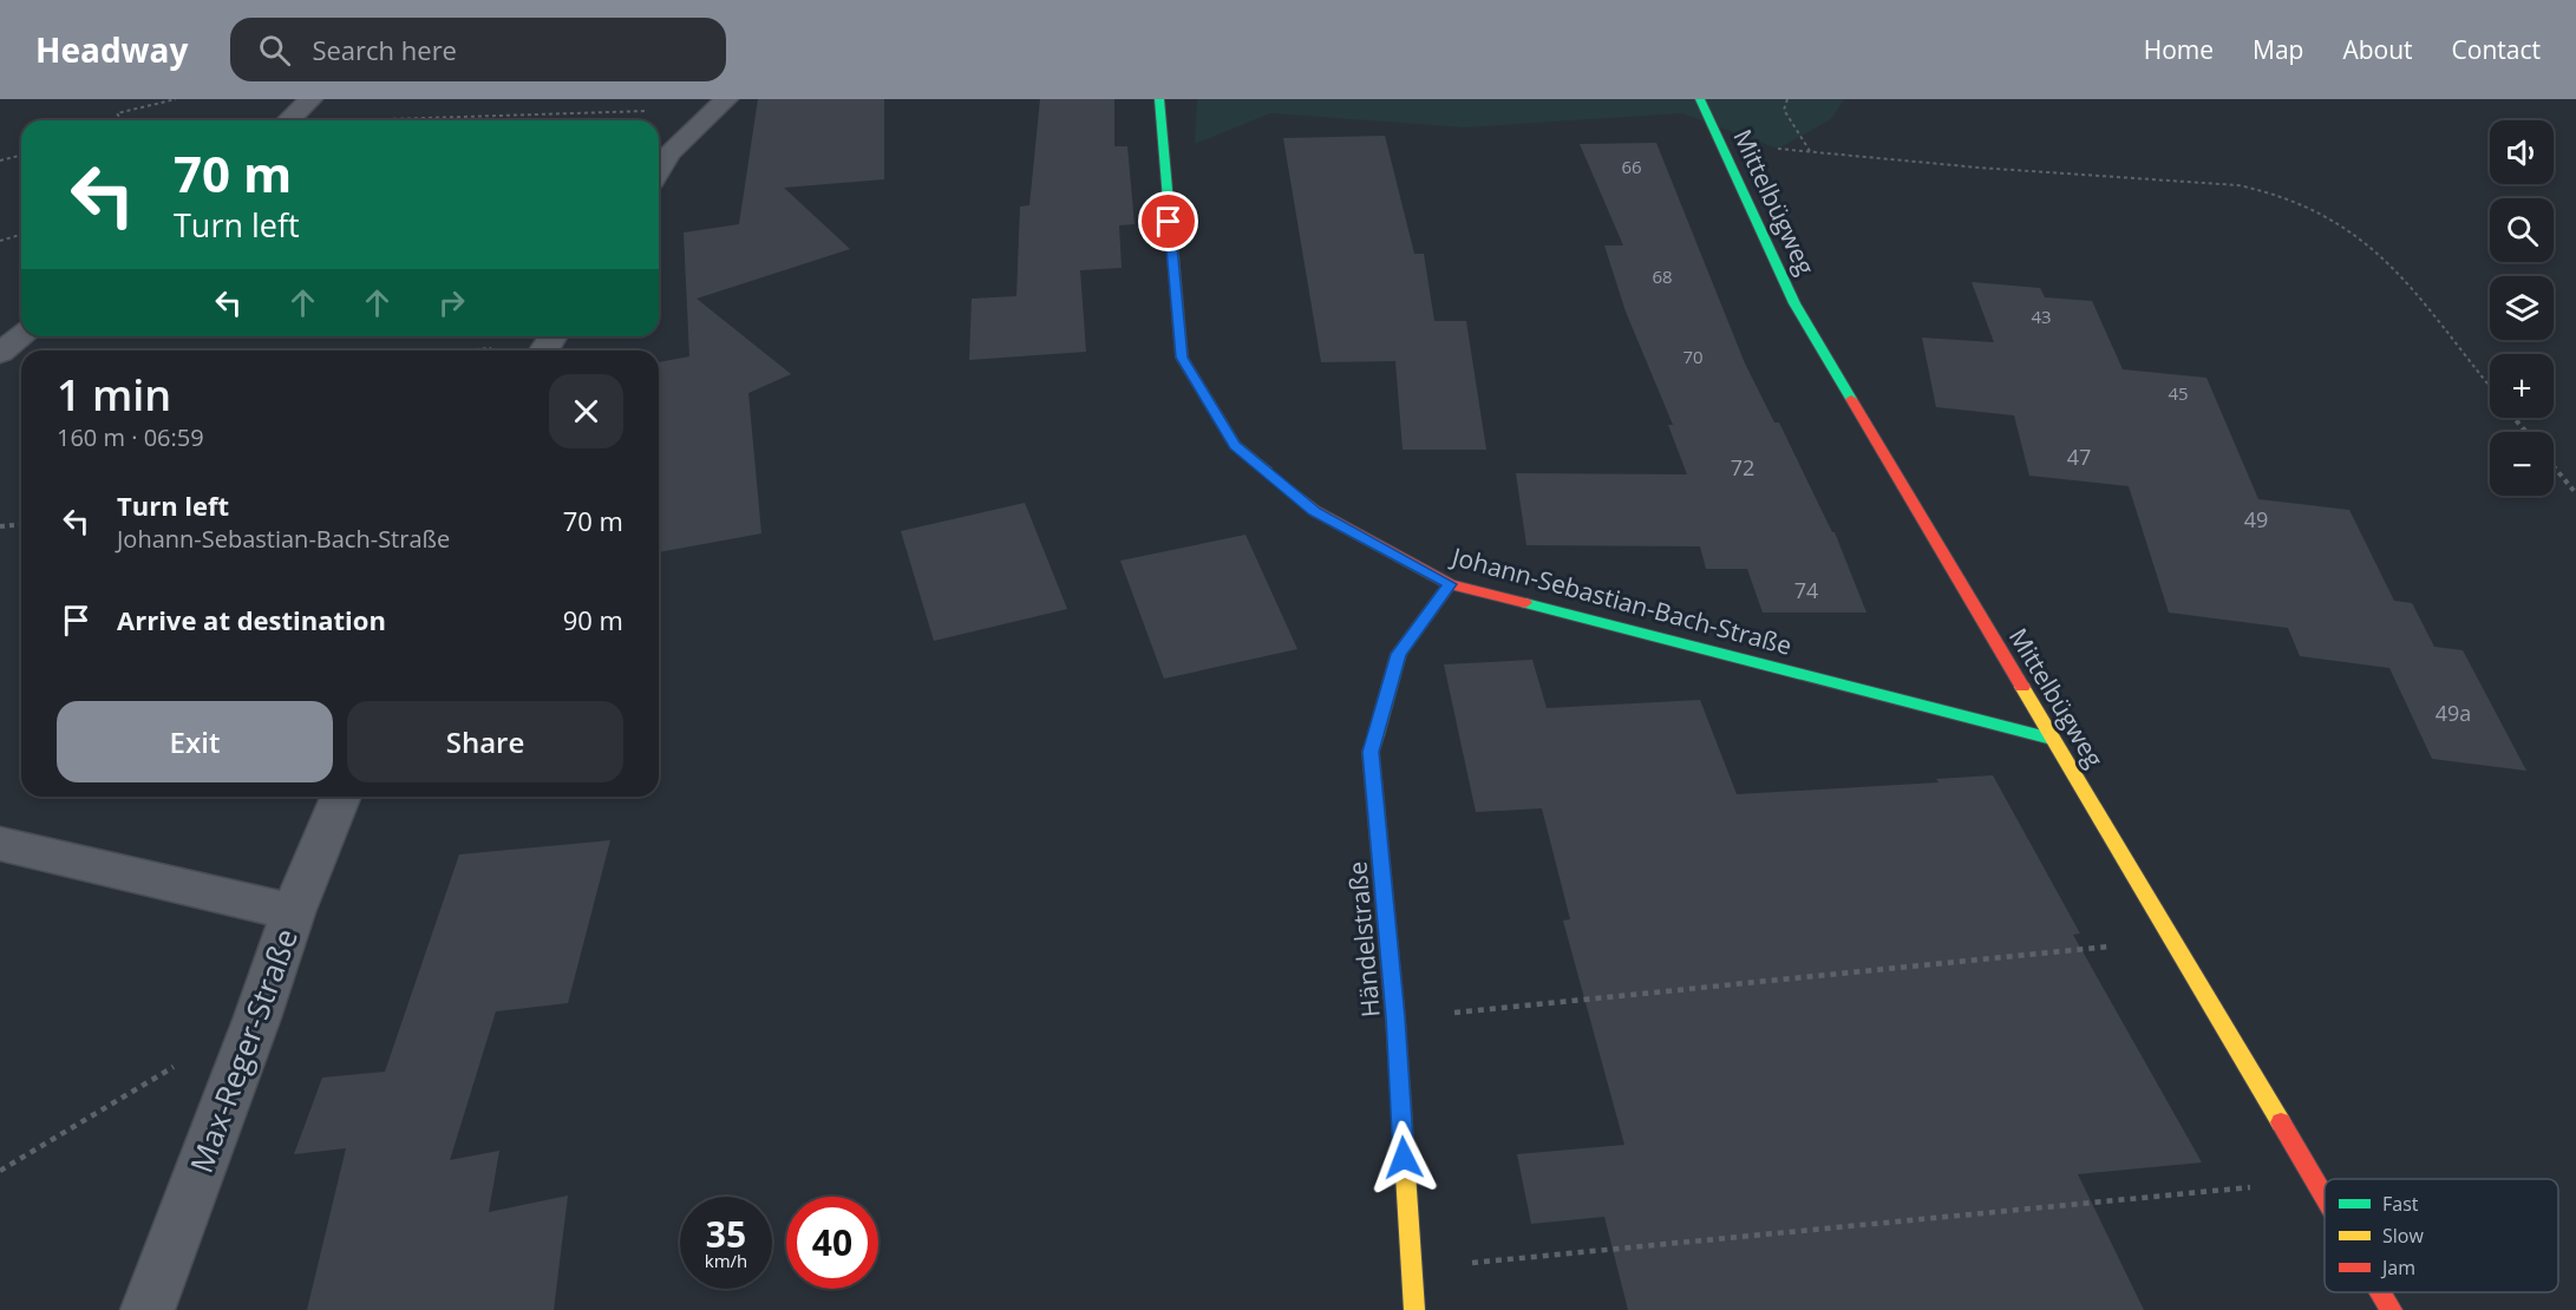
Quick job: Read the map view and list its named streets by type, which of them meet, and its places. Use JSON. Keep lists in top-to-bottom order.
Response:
{
  "streets": {
    "street": [
      "Mittelbügweg",
      "Johann-Sebastian-Bach-Straße",
      "Händelstraße",
      "Max-Reger-Straße"
    ]
  },
  "crossings": [
    ["Mittelbügweg", "Johann-Sebastian-Bach-Straße"],
    ["Johann-Sebastian-Bach-Straße", "Händelstraße"]
  ],
  "house_numbers": [
    "66",
    "68",
    "43",
    "70",
    "45",
    "47",
    "72",
    "49",
    "74",
    "49a"
  ],
  "legend": ["Fast", "Slow", "Jam"],
  "page": {
    "header": "Headway",
    "search": "Search here",
    "nav": [
      "Home",
      "Map",
      "About",
      "Contact"
    ],
    "map_buttons": ["+", "−"],
    "turn": ["70 m", "Turn left"],
    "heading": ["1 min", "160 m · 06:59"],
    "list": [
      {
        "name": "Turn left",
        "note": "Johann-Sebastian-Bach-Straße",
        "value": "70 m"
      },
      {
        "name": "Arrive at destination",
        "value": "90 m"
      }
    ],
    "buttons": ["Exit", "Share"],
    "speed": "35 km/h",
    "limit": "40"
  }
}
